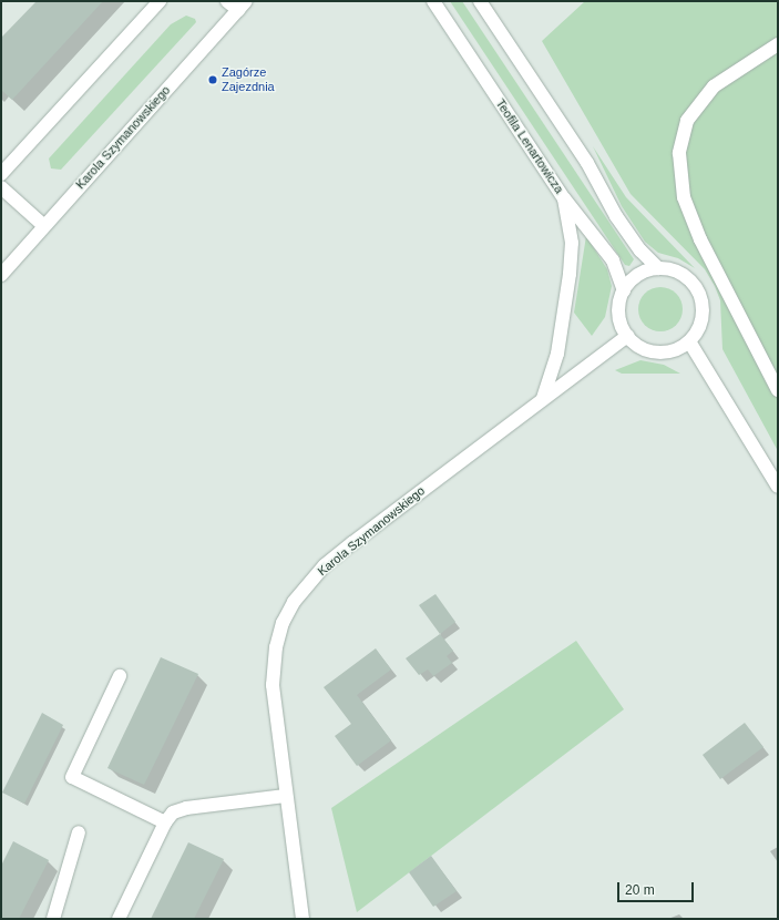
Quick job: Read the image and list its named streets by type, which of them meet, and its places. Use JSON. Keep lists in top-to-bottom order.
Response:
{
  "streets": {
    "street": ["Karola Szymanowskiego", "Teofila Lenartowicza"]
  },
  "crossings": [
    ["Karola Szymanowskiego", "Teofila Lenartowicza"]
  ],
  "places": ["Zagórze Zajezdnia"],
  "scale_bar": "20 m"
}
